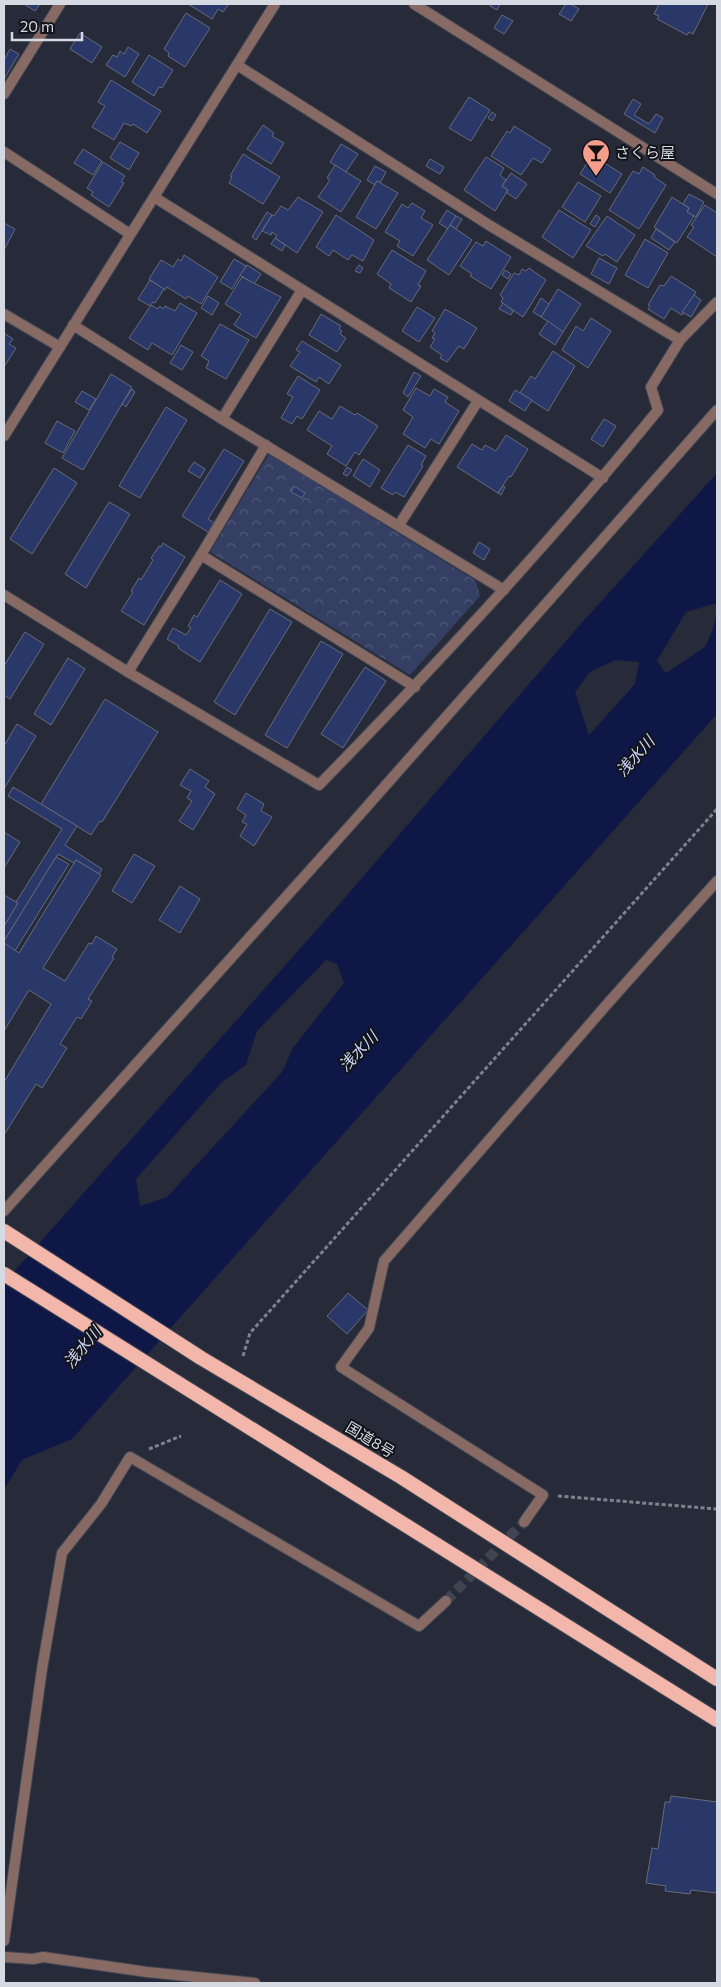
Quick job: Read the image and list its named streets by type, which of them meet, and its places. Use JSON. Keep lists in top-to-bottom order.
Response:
{
  "streets": {
    "highway": ["国道8号"]
  },
  "water": ["浅水川"],
  "places": {
    "bar": ["さくら屋"]
  },
  "scale_bar": "20 m"
}
